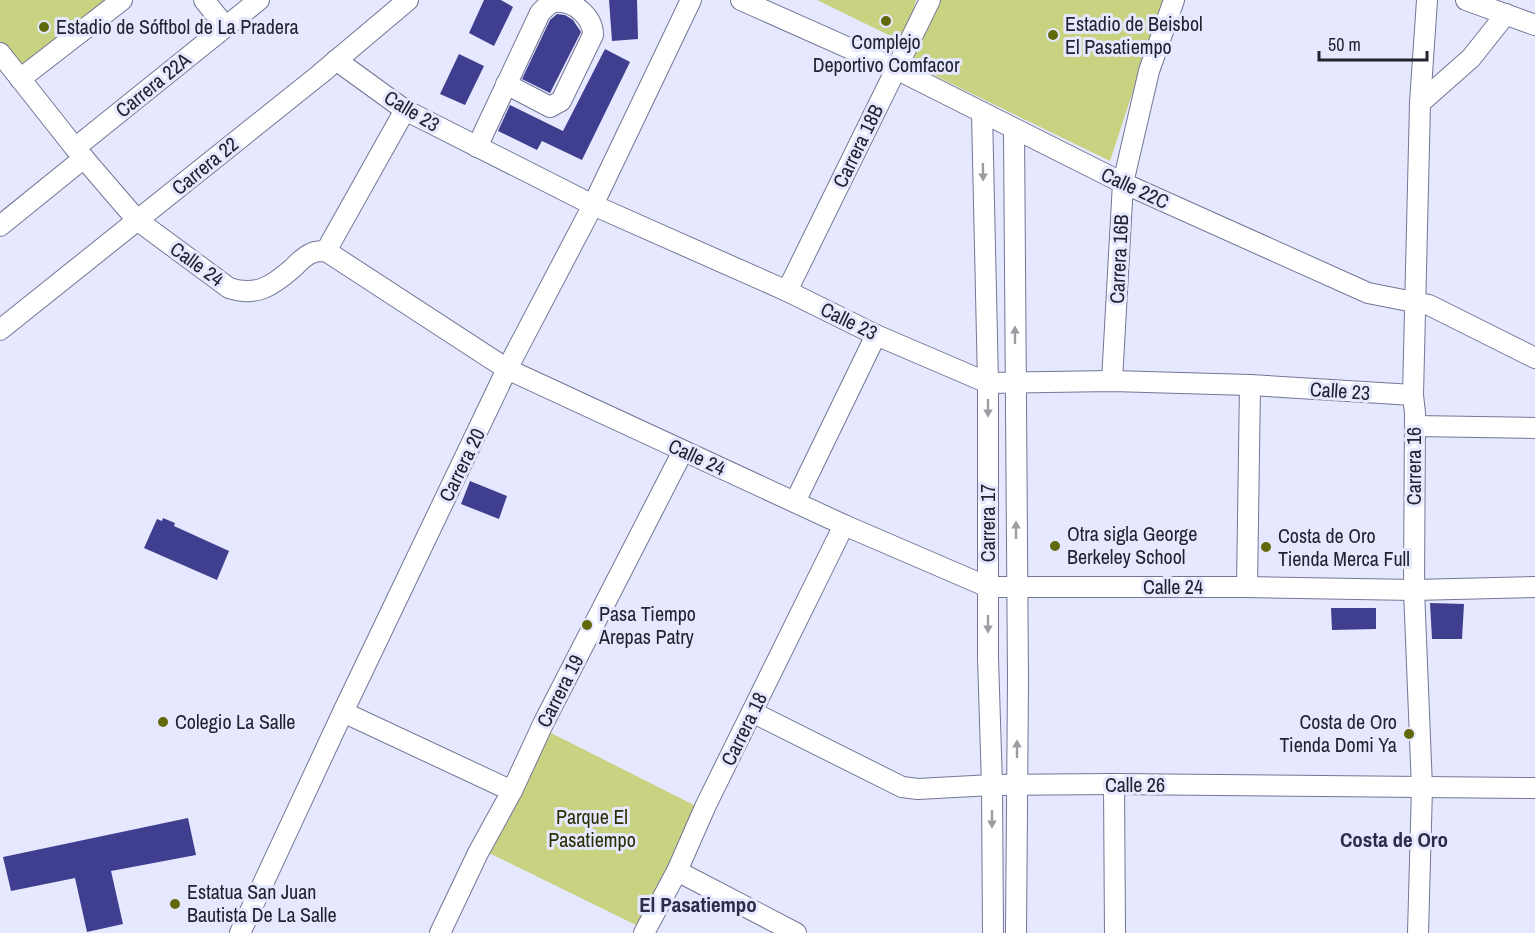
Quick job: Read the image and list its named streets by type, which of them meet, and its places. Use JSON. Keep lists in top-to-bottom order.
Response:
{
  "streets": {
    "street": [
      "Carrera 22A",
      "Calle 23",
      "Carrera 18B",
      "Carrera 22",
      "Calle 22C",
      "Carrera 16B",
      "Calle 24",
      "Carrera 20",
      "Carrera 16",
      "Carrera 17",
      "Carrera 19",
      "Carrera 18",
      "Calle 26"
    ]
  },
  "crossings": [
    ["Carrera 22A", "Calle 24"],
    ["Calle 23", "Carrera 18B"],
    ["Calle 23", "Carrera 22"],
    ["Calle 23", "Carrera 16B"],
    ["Calle 23", "Carrera 20"],
    ["Calle 23", "Carrera 16"],
    ["Calle 23", "Carrera 17"],
    ["Carrera 18B", "Calle 22C"],
    ["Carrera 22", "Calle 24"],
    ["Calle 22C", "Carrera 16B"],
    ["Calle 22C", "Carrera 16"],
    ["Calle 22C", "Carrera 17"],
    ["Calle 24", "Carrera 20"],
    ["Calle 24", "Carrera 16"],
    ["Calle 24", "Carrera 17"],
    ["Calle 24", "Carrera 19"],
    ["Calle 24", "Carrera 18"],
    ["Carrera 16", "Calle 26"],
    ["Carrera 17", "Calle 26"],
    ["Carrera 18", "Calle 26"]
  ],
  "districts": ["Costa de Oro", "El Pasatiempo"],
  "parks": ["Parque El Pasatiempo"],
  "places": [
    "Complejo Deportivo Comfacor",
    "Estadio de Sóftbol de La Pradera",
    "Estadio de Beisbol El Pasatiempo",
    "Otra sigla George Berkeley School",
    "Costa de Oro Tienda Merca Full",
    "Pasa Tiempo Arepas Patry",
    "Colegio La Salle",
    "Costa de Oro Tienda Domi Ya",
    "Estatua San Juan Bautista De La Salle"
  ],
  "scale_bar": "50 m"
}
